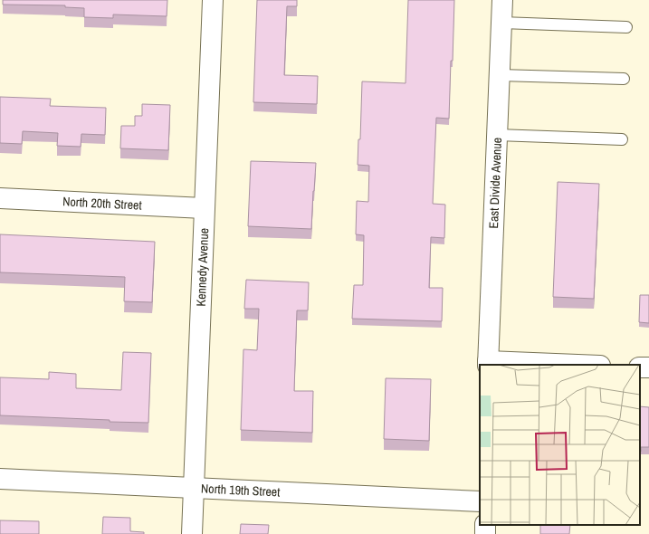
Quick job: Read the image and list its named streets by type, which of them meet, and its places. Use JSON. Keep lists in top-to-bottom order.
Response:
{
  "streets": {
    "street": [
      "East Divide Avenue",
      "North 20th Street",
      "Kennedy Avenue",
      "North 19th Street"
    ]
  },
  "crossings": [
    ["North 20th Street", "Kennedy Avenue"],
    ["Kennedy Avenue", "North 19th Street"]
  ]
}
